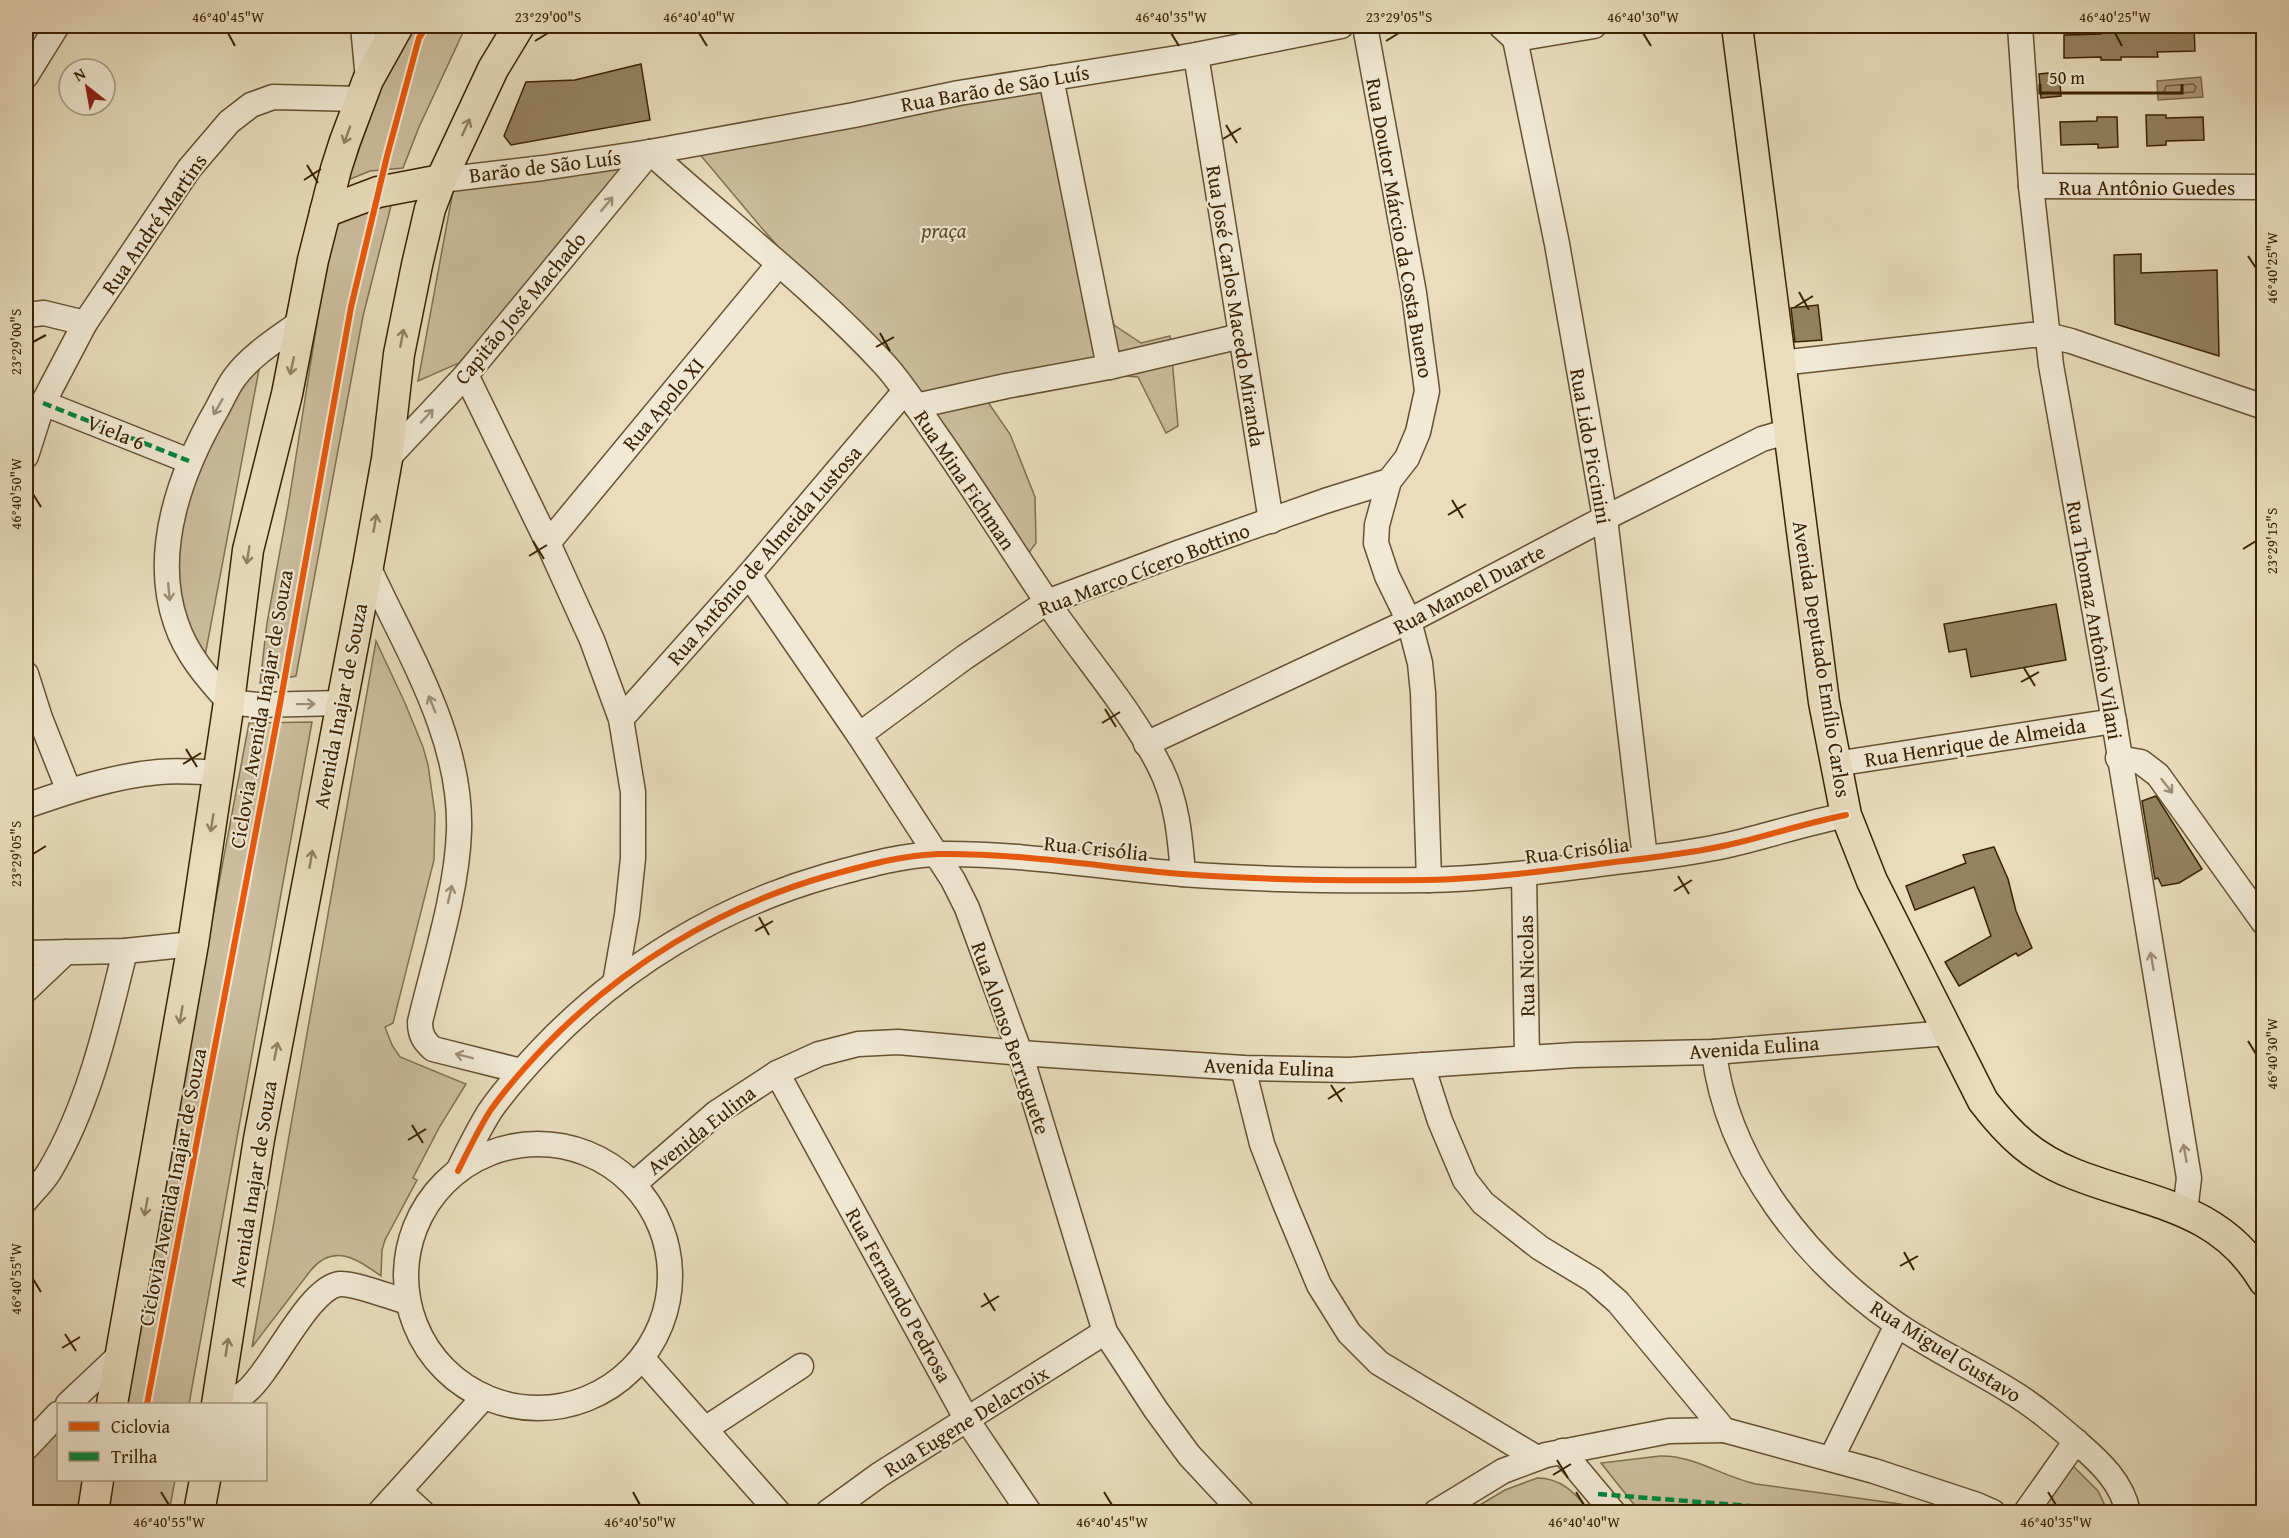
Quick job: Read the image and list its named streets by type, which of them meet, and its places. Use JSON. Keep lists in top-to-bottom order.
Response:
{
  "streets": {
    "main road": ["Avenida Deputado Emílio Carlos", "Avenida Inajar de Souza"],
    "street": [
      "Rua Barão de São Luís",
      "Barão de São Luís",
      "Rua Antônio Guedes",
      "Rua André Martins",
      "Rua Doutor Márcio da Costa Bueno",
      "Rua José Carlos Macedo Miranda",
      "Capitão José Machado",
      "Rua Apolo XI",
      "Viela 6",
      "Rua Lido Piccinini",
      "Rua Mina Fichman",
      "Rua Antônio de Almeida Lustosa",
      "Rua Marco Cícero Bottino",
      "Rua Manoel Duarte",
      "Rua Thomaz Antônio Vilani",
      "Rua Henrique de Almeida",
      "Rua Crisólia",
      "Rua Nicolas",
      "Rua Alonso Berruguete",
      "Avenida Eulina",
      "Rua Fernando Pedrosa",
      "Rua Miguel Gustavo",
      "Rua Eugene Delacroix"
    ],
    "cycle path": ["Ciclovia Avenida Inajar de Souza"]
  },
  "crossings": [
    ["Rua Barão de São Luís", "Barão de São Luís"],
    ["Rua Barão de São Luís", "Rua José Carlos Macedo Miranda"],
    ["Rua Barão de São Luís", "Capitão José Machado"],
    ["Rua Barão de São Luís", "Rua Mina Fichman"],
    ["Barão de São Luís", "Capitão José Machado"],
    ["Barão de São Luís", "Rua Mina Fichman"],
    ["Barão de São Luís", "Avenida Inajar de Souza"],
    ["Rua Antônio Guedes", "Rua Thomaz Antônio Vilani"],
    ["Rua André Martins", "Viela 6"],
    ["Rua Doutor Márcio da Costa Bueno", "Rua Marco Cícero Bottino"],
    ["Rua Doutor Márcio da Costa Bueno", "Rua Manoel Duarte"],
    ["Rua Doutor Márcio da Costa Bueno", "Rua Crisólia"],
    ["Rua José Carlos Macedo Miranda", "Rua Marco Cícero Bottino"],
    ["Capitão José Machado", "Rua Mina Fichman"],
    ["Capitão José Machado", "Avenida Inajar de Souza"],
    ["Rua Apolo XI", "Rua Mina Fichman"],
    ["Rua Lido Piccinini", "Rua Manoel Duarte"],
    ["Rua Lido Piccinini", "Rua Crisólia"],
    ["Rua Mina Fichman", "Rua Antônio de Almeida Lustosa"],
    ["Rua Mina Fichman", "Rua Marco Cícero Bottino"],
    ["Rua Mina Fichman", "Rua Manoel Duarte"],
    ["Rua Mina Fichman", "Rua Crisólia"],
    ["Rua Antônio de Almeida Lustosa", "Rua Alonso Berruguete"],
    ["Rua Marco Cícero Bottino", "Rua Alonso Berruguete"],
    ["Rua Manoel Duarte", "Avenida Deputado Emílio Carlos"],
    ["Rua Thomaz Antônio Vilani", "Avenida Deputado Emílio Carlos"],
    ["Rua Thomaz Antônio Vilani", "Rua Henrique de Almeida"],
    ["Avenida Deputado Emílio Carlos", "Rua Henrique de Almeida"],
    ["Avenida Deputado Emílio Carlos", "Rua Crisólia"],
    ["Avenida Deputado Emílio Carlos", "Avenida Eulina"],
    ["Rua Crisólia", "Rua Nicolas"],
    ["Rua Crisólia", "Rua Alonso Berruguete"],
    ["Rua Nicolas", "Avenida Eulina"],
    ["Rua Alonso Berruguete", "Avenida Eulina"],
    ["Rua Alonso Berruguete", "Rua Eugene Delacroix"],
    ["Avenida Eulina", "Rua Fernando Pedrosa"],
    ["Avenida Eulina", "Rua Miguel Gustavo"],
    ["Rua Fernando Pedrosa", "Rua Eugene Delacroix"]
  ],
  "one_way": ["Capitão José Machado", "Rua Thomaz Antônio Vilani"],
  "parks": ["praça"],
  "legend": ["Ciclovia", "Trilha"],
  "scale_bar": "50 m",
  "north": "top left",
  "coordinates": [
    "46°40'45\"W",
    "23°29'00\"S",
    "46°40'40\"W",
    "46°40'35\"W",
    "23°29'05\"S",
    "46°40'30\"W",
    "46°40'25\"W",
    "46°40'50\"W",
    "23°29'15\"S",
    "46°40'55\"W"
  ]
}
